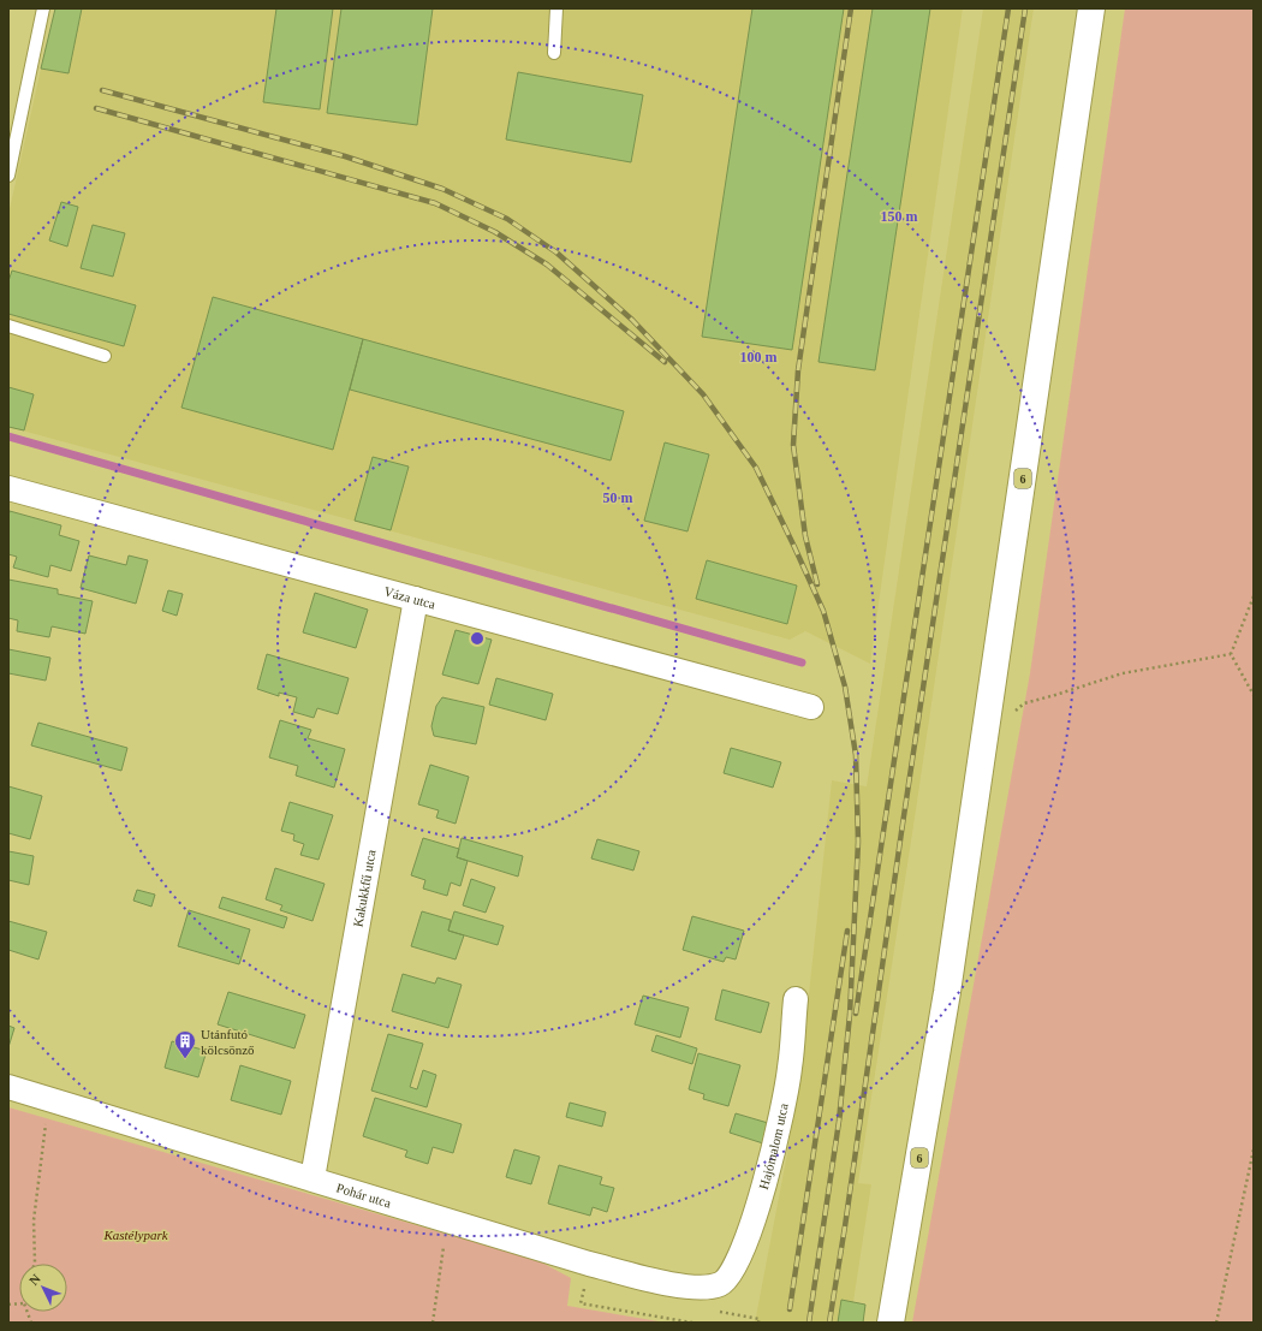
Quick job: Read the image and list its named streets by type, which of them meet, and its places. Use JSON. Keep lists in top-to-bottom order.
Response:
{
  "streets": {
    "main road": ["6"],
    "street": [
      "Váza utca",
      "Kakukkfű utca",
      "Hajómalom utca",
      "Pohár utca"
    ]
  },
  "crossings": [
    ["Váza utca", "Kakukkfű utca"],
    ["Kakukkfű utca", "Pohár utca"],
    ["Hajómalom utca", "Pohár utca"]
  ],
  "parks": ["Kastélypark"],
  "places": {
    "building": ["Utánfutó kölcsönző"]
  },
  "north": "top left",
  "rings": ["150 m", "100 m", "50 m"]
}
